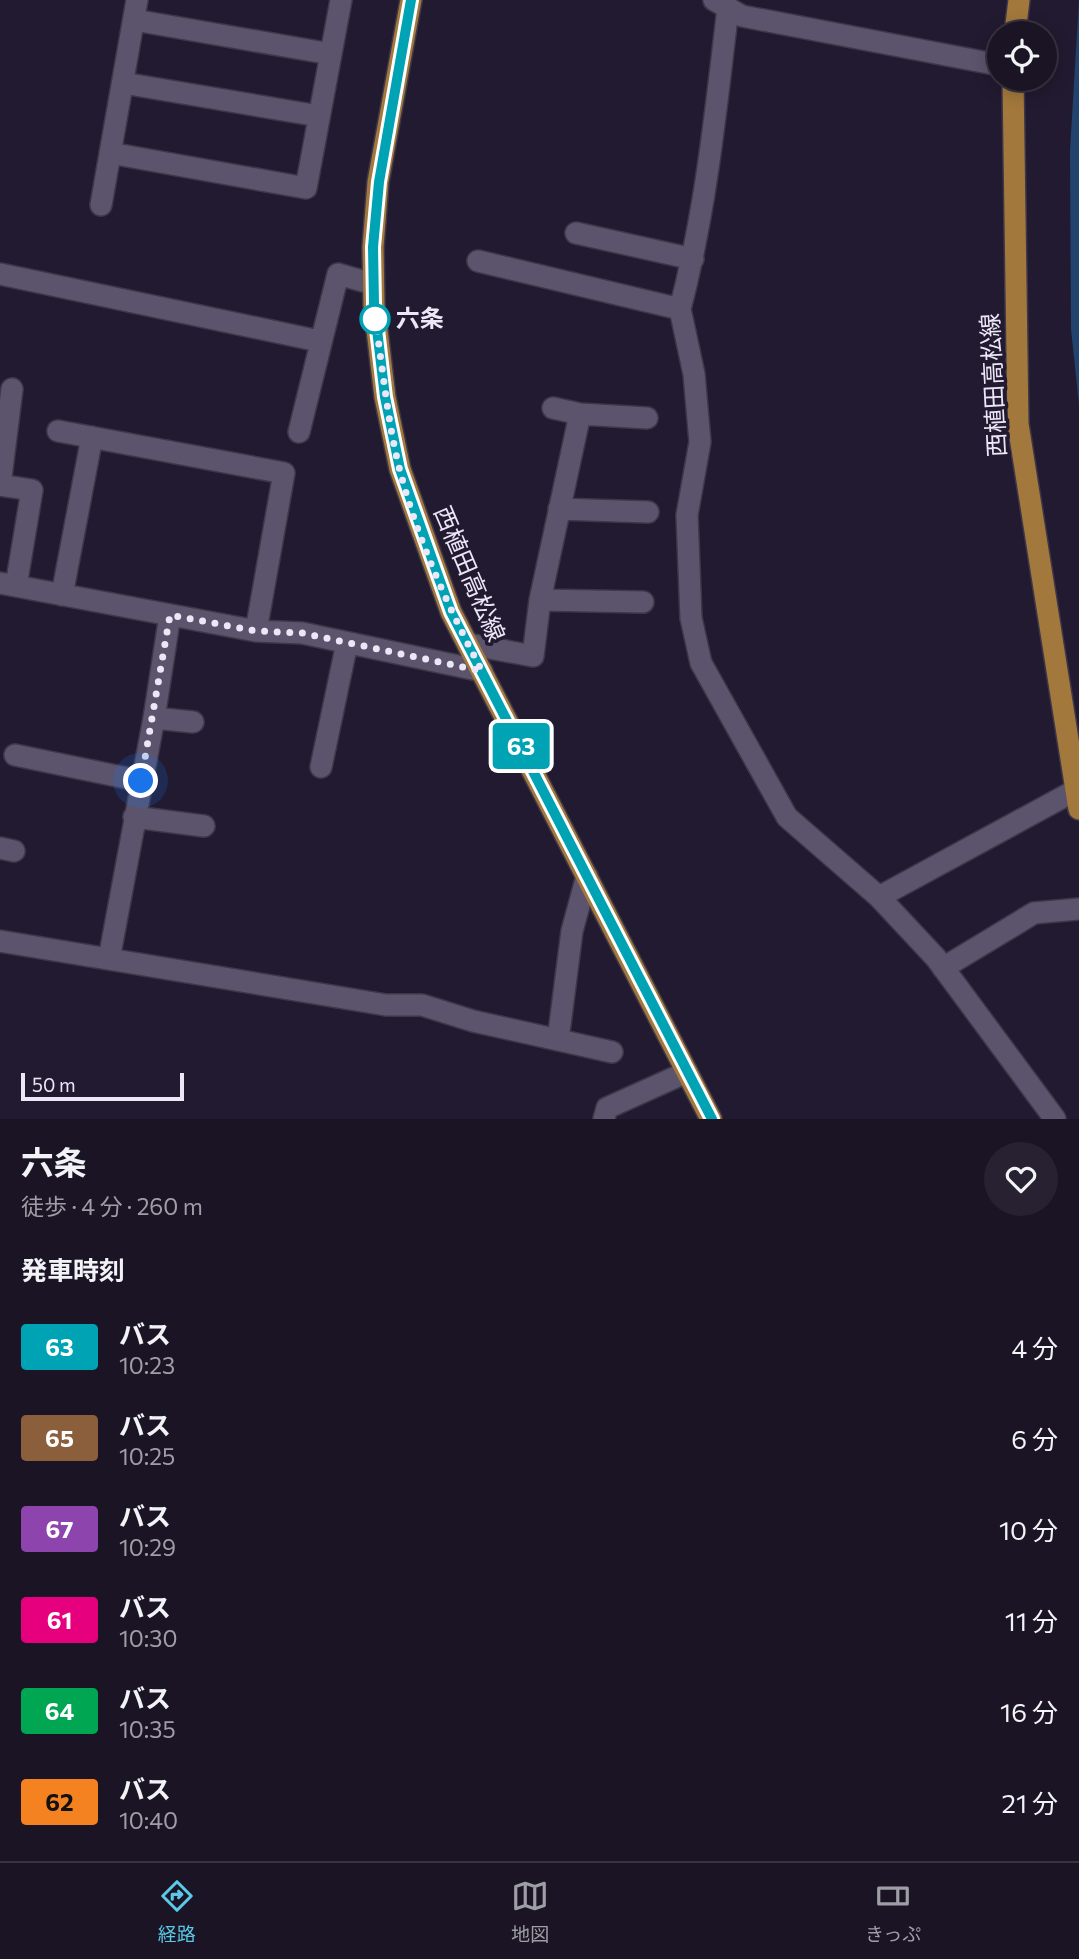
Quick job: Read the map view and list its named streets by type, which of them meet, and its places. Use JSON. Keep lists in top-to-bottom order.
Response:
{
  "streets": {
    "main road": ["西植田高松線"]
  },
  "places": ["六条"],
  "lines": ["bus line 63"],
  "scale_bar": "50 m",
  "page": {
    "on_map": "63",
    "scale": "50 m",
    "heading": [
      ["六条", "徒歩 · 4 分 · 260 m"],
      "発車時刻"
    ],
    "list": [
      {
        "mark": "63",
        "name": "バス",
        "note": "10:23",
        "value": "4 分"
      },
      {
        "mark": "65",
        "name": "バス",
        "note": "10:25",
        "value": "6 分"
      },
      {
        "mark": "67",
        "name": "バス",
        "note": "10:29",
        "value": "10 分"
      },
      {
        "mark": "61",
        "name": "バス",
        "note": "10:30",
        "value": "11 分"
      },
      {
        "mark": "64",
        "name": "バス",
        "note": "10:35",
        "value": "16 分"
      },
      {
        "mark": "62",
        "name": "バス",
        "note": "10:40",
        "value": "21 分"
      }
    ],
    "tabs": ["経路", "地図", "きっぷ"]
  }
}
